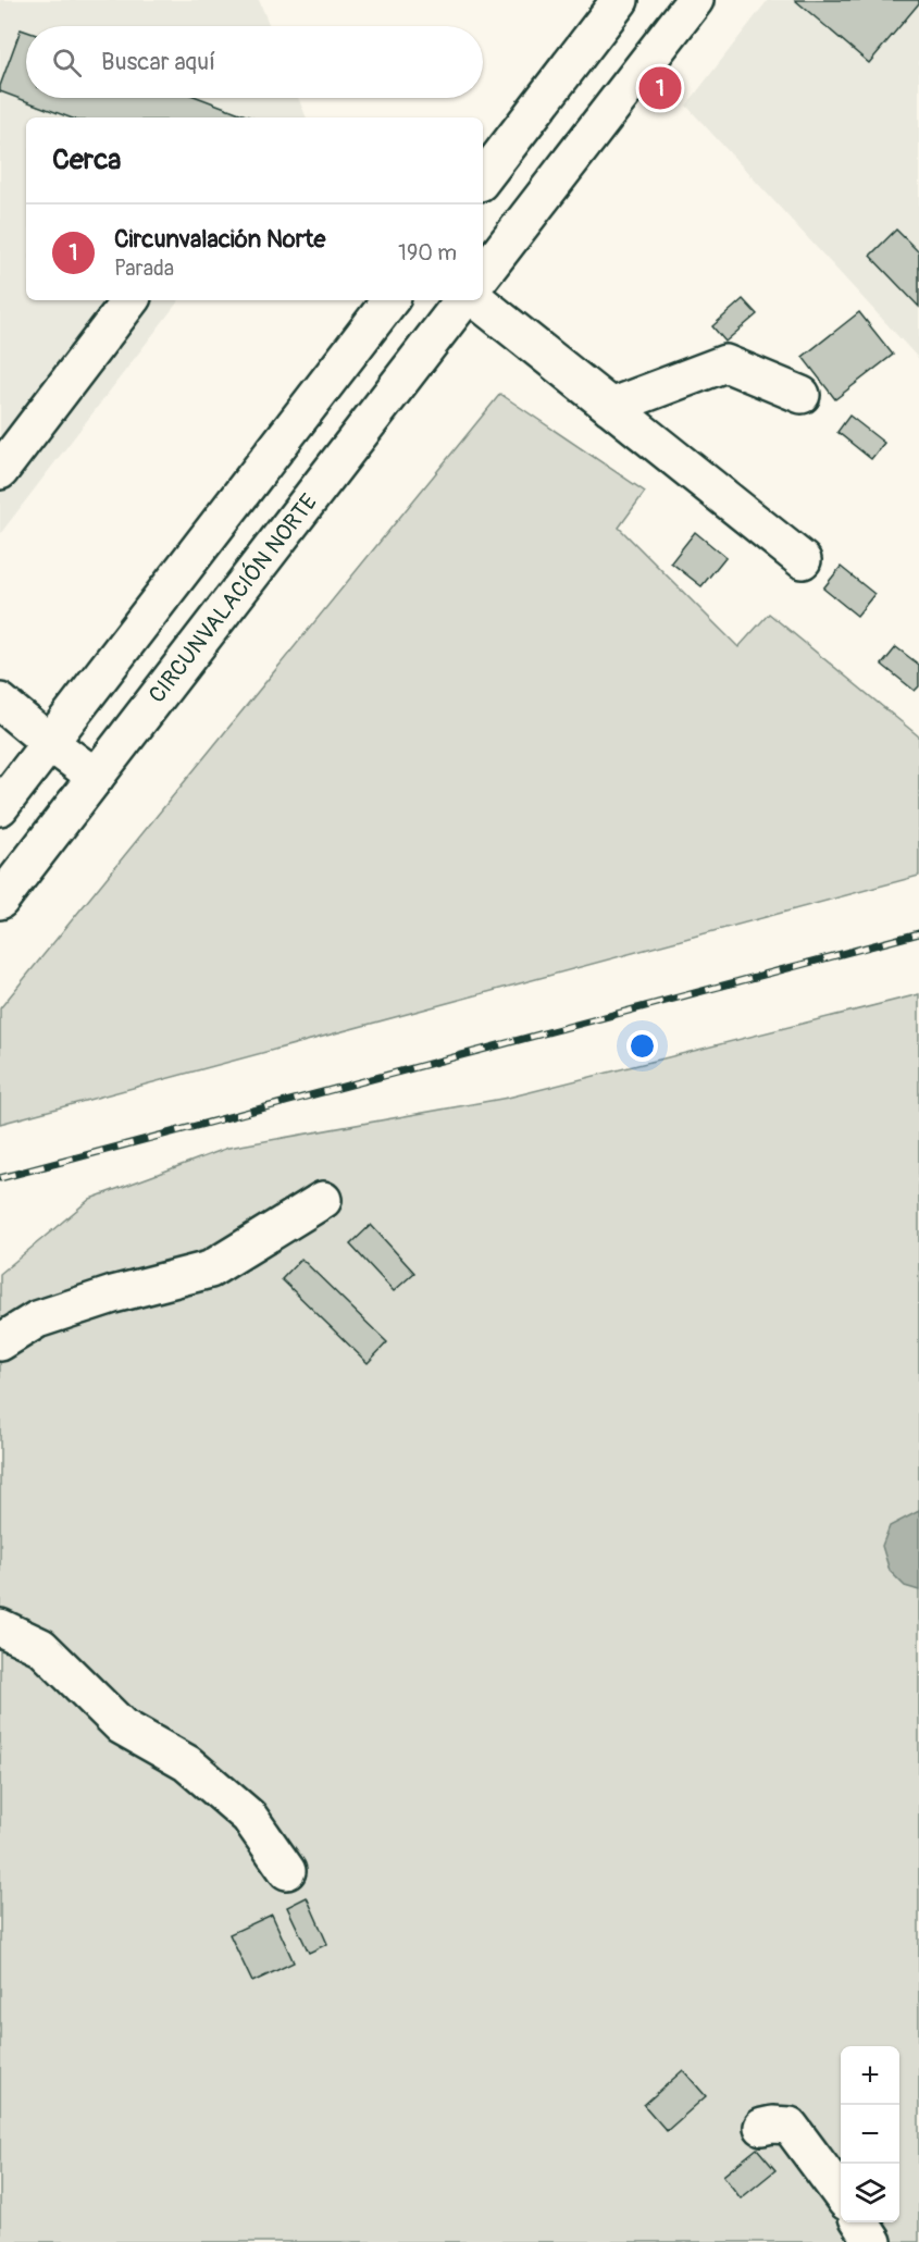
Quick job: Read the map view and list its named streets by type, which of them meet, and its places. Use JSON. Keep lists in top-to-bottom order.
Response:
{
  "streets": {
    "main road": ["CIRCUNVALACIÓN NORTE"]
  },
  "page": {
    "search": "Buscar aquí",
    "pins": "1",
    "heading": "Cerca",
    "list": [
      {
        "mark": "1",
        "name": "Circunvalación Norte",
        "note": "Parada",
        "value": "190 m"
      }
    ],
    "map_buttons": ["+", "−"]
  }
}
